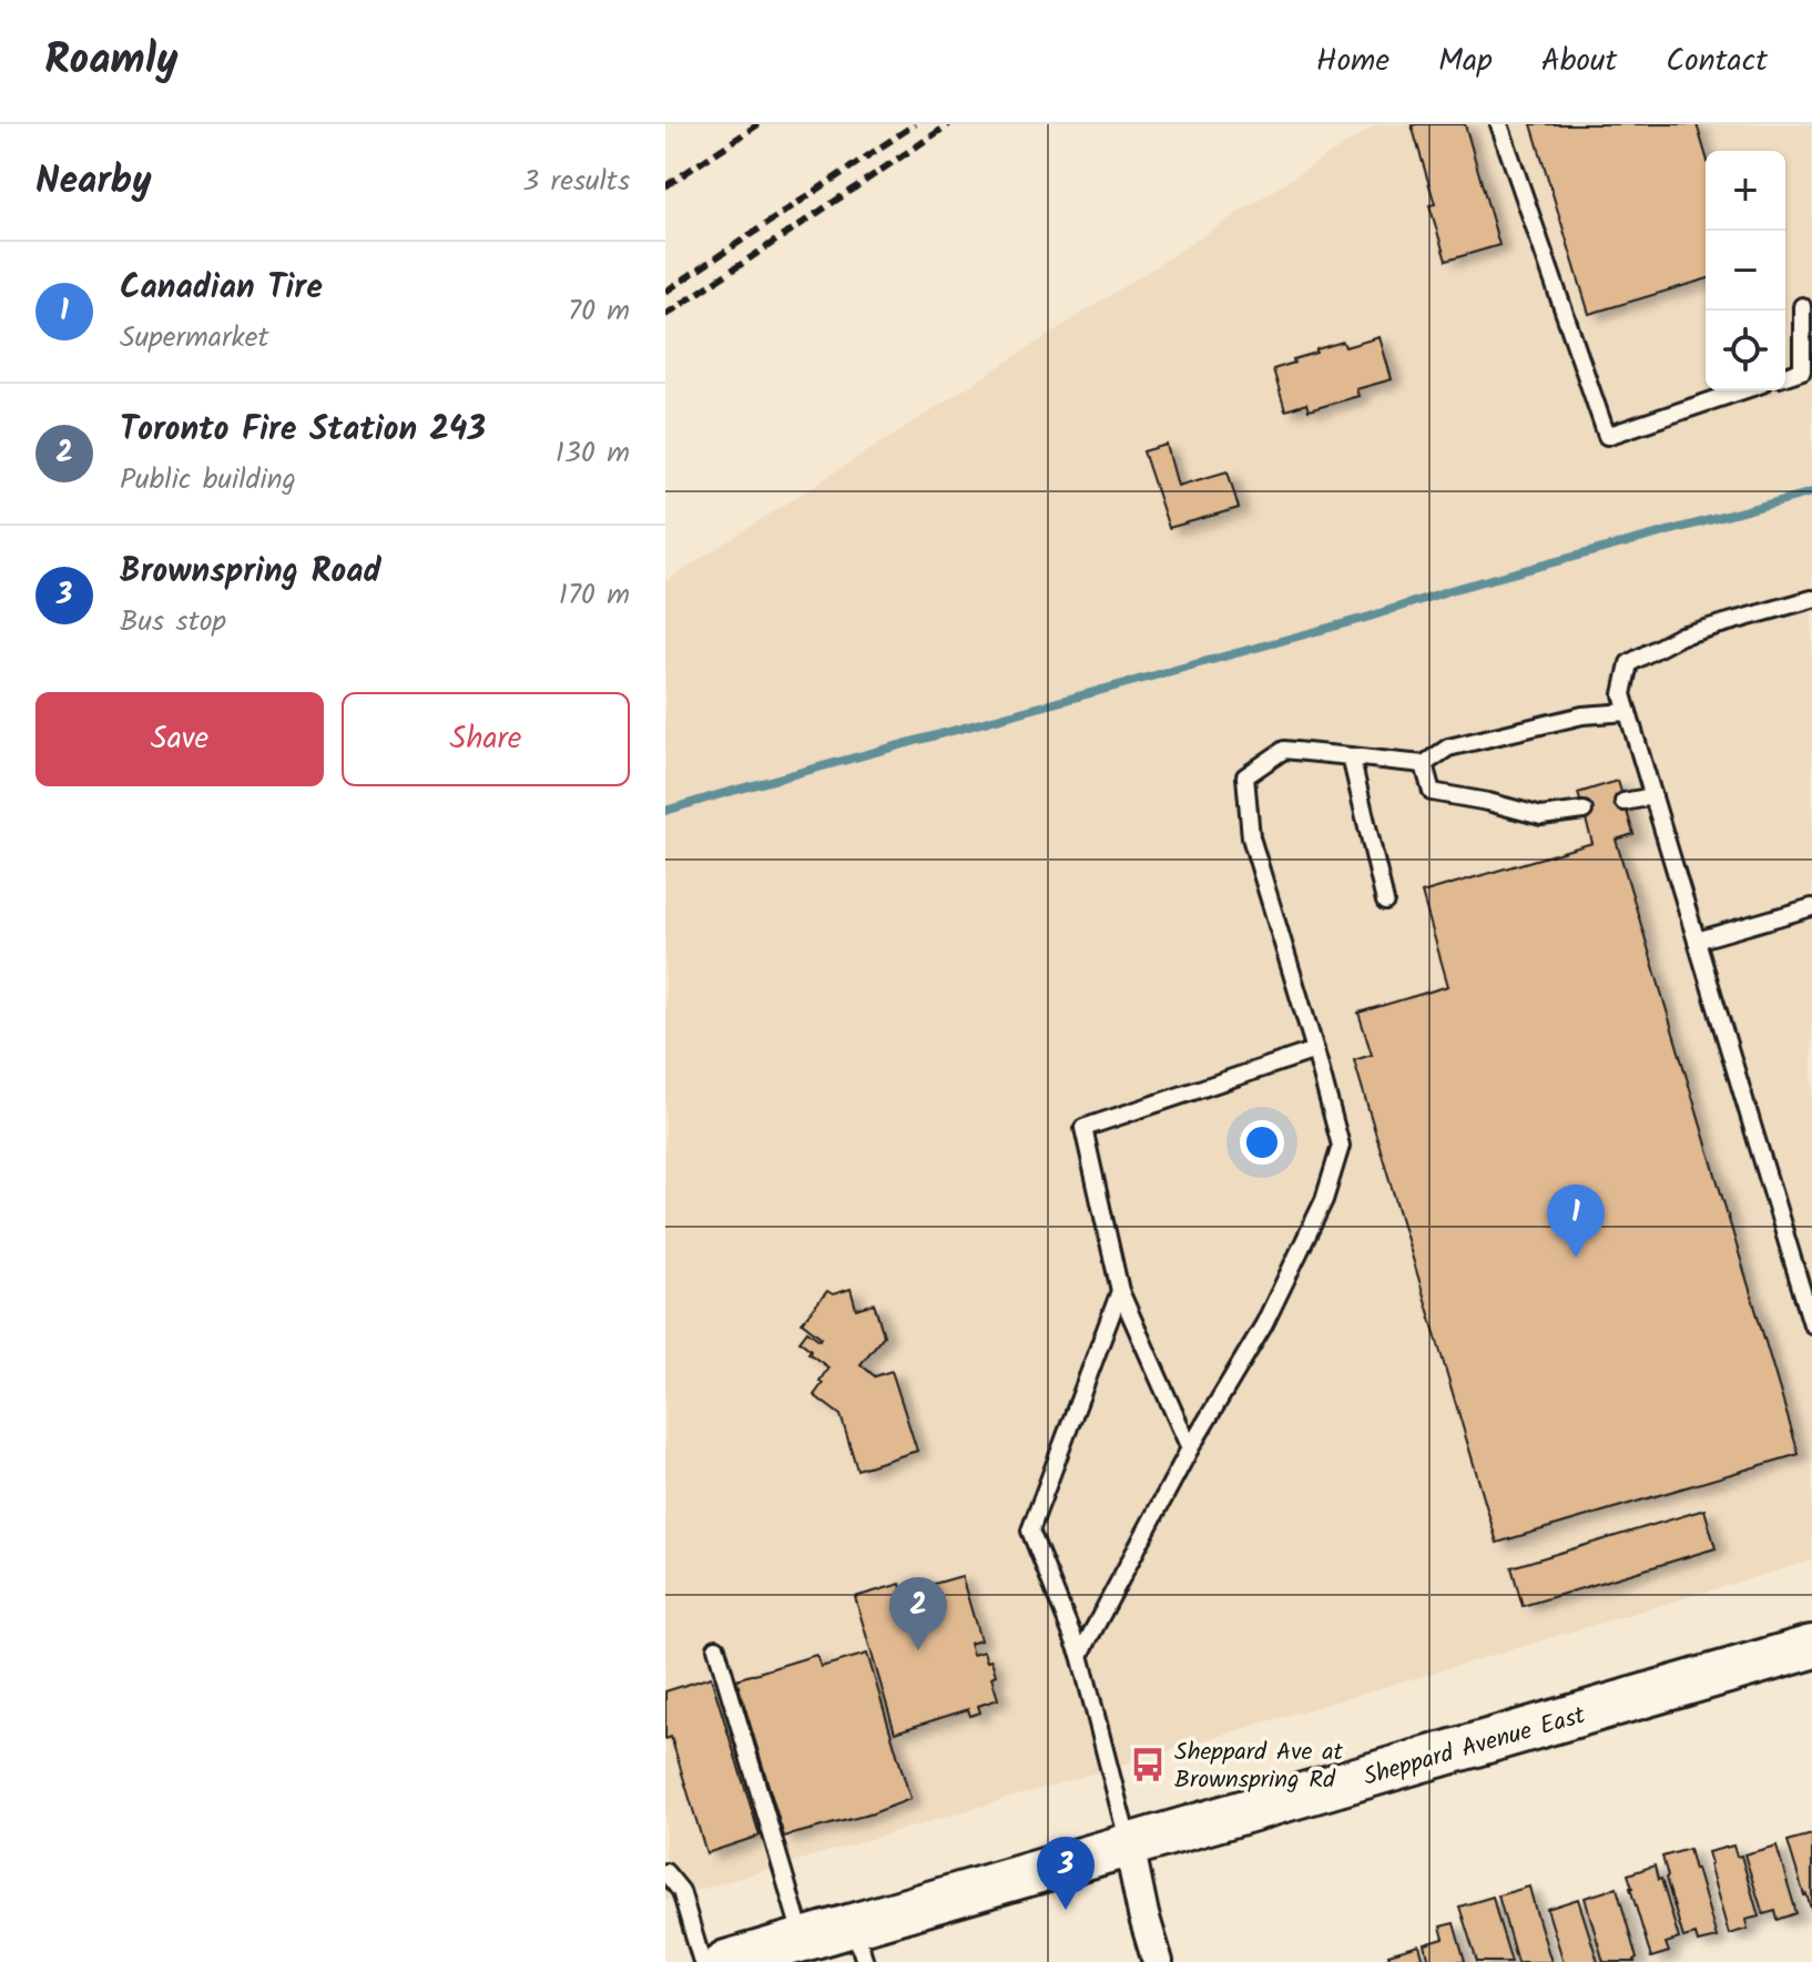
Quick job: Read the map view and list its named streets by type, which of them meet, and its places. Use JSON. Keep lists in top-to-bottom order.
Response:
{
  "streets": {
    "main road": ["Sheppard Avenue East"]
  },
  "places": {
    "bus stop": ["Sheppard Ave at Brownspring Rd"]
  },
  "page": {
    "header": "Roamly",
    "nav": [
      "Home",
      "Map",
      "About",
      "Contact"
    ],
    "heading": ["Nearby", "3 results"],
    "map_buttons": ["+", "−"],
    "list": [
      {
        "mark": "1",
        "name": "Canadian Tire",
        "note": "Supermarket",
        "value": "70 m"
      },
      {
        "mark": "2",
        "name": "Toronto Fire Station 243",
        "note": "Public building",
        "value": "130 m"
      },
      {
        "mark": "3",
        "name": "Brownspring Road",
        "note": "Bus stop",
        "value": "170 m"
      }
    ],
    "buttons": ["Save", "Share"],
    "pins": ["1", "2", "3"]
  }
}
